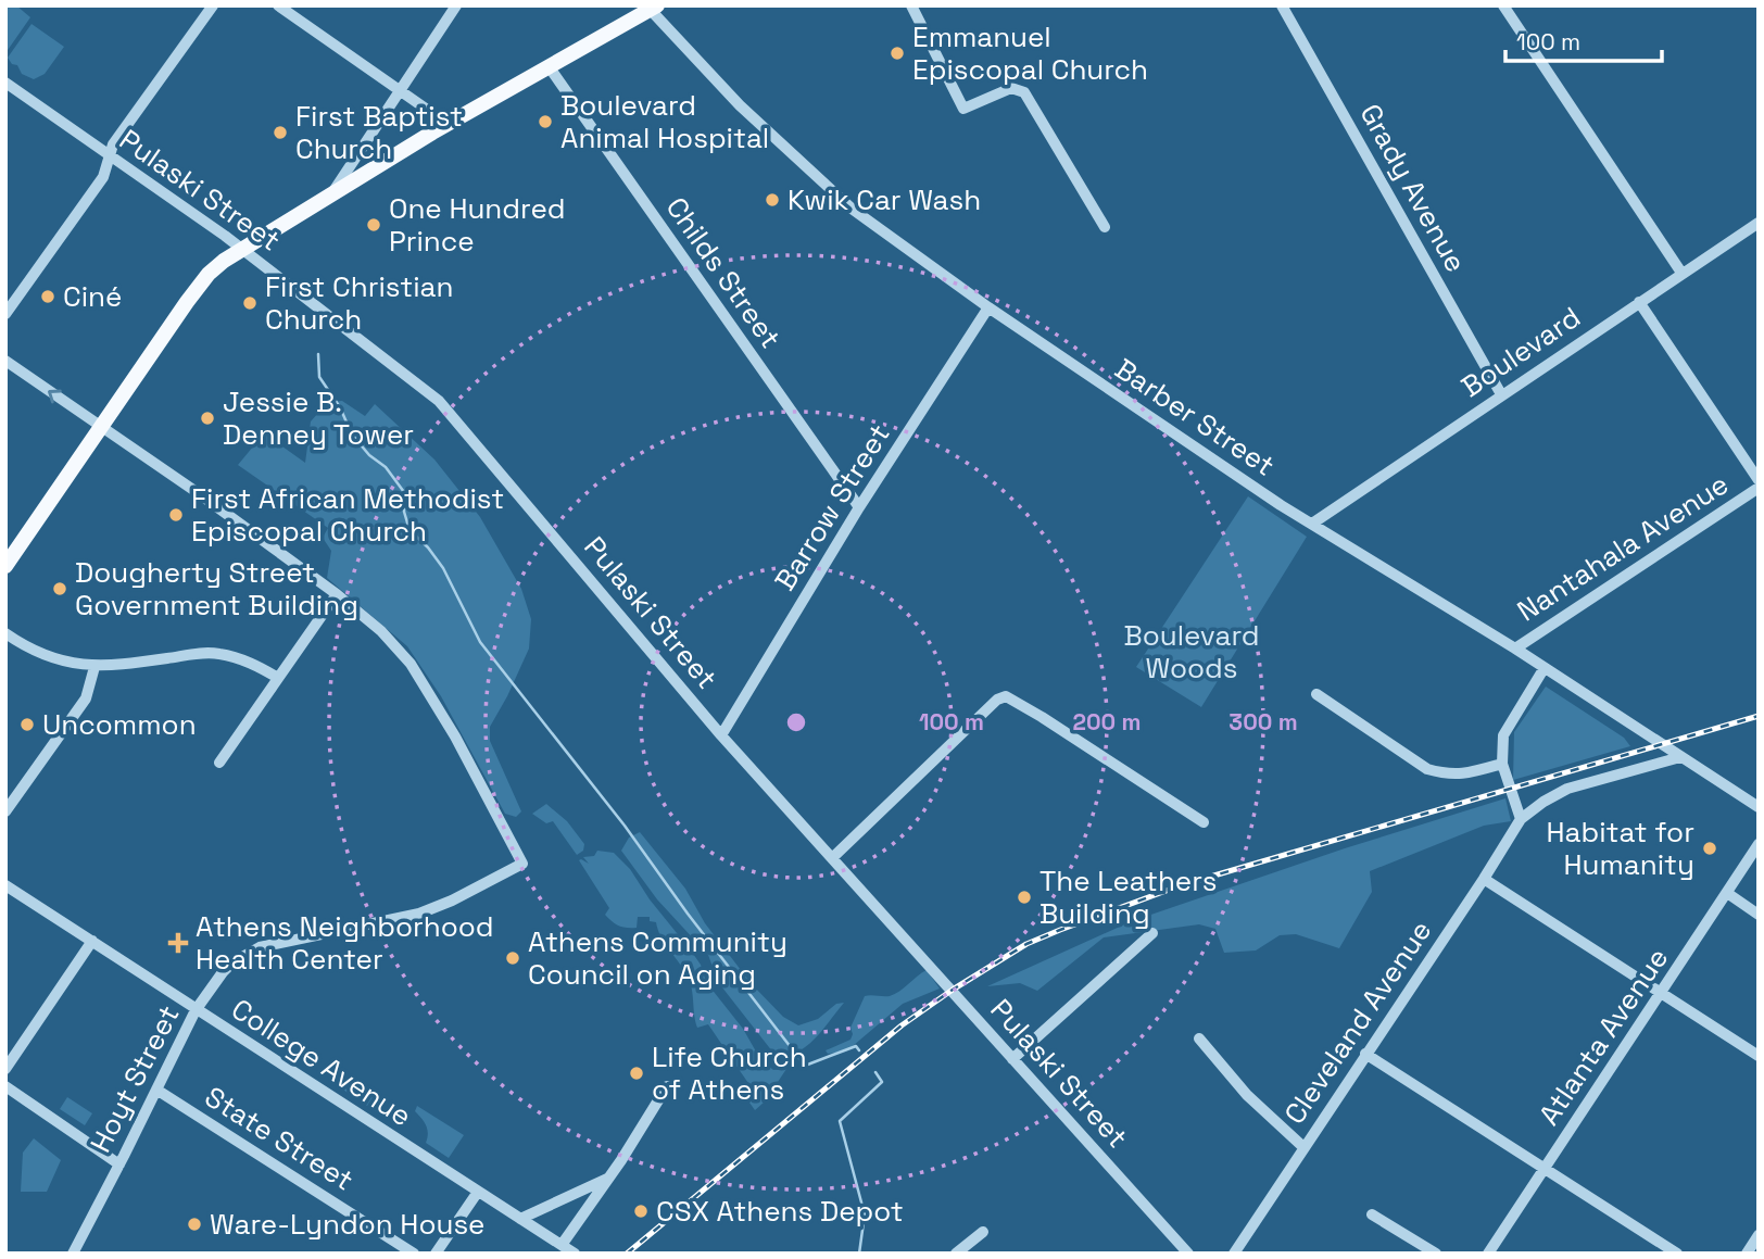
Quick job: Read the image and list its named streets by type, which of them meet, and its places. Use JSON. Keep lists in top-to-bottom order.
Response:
{
  "streets": {
    "street": [
      "Grady Avenue",
      "Pulaski Street",
      "Childs Street",
      "Boulevard",
      "Barber Street",
      "Barrow Street",
      "Nantahala Avenue",
      "Cleveland Avenue",
      "Atlanta Avenue",
      "College Avenue",
      "Hoyt Street",
      "State Street"
    ]
  },
  "crossings": [
    ["Grady Avenue", "Boulevard"],
    ["Pulaski Street", "Barrow Street"],
    ["Childs Street", "Barrow Street"],
    ["Boulevard", "Barber Street"],
    ["Barber Street", "Barrow Street"],
    ["Barber Street", "Nantahala Avenue"],
    ["Barber Street", "Cleveland Avenue"],
    ["College Avenue", "Hoyt Street"],
    ["Hoyt Street", "State Street"]
  ],
  "parks": ["Boulevard Woods"],
  "places": {
    "other": [
      "Emmanuel Episcopal Church",
      "Boulevard Animal Hospital",
      "First Baptist Church",
      "Kwik Car Wash",
      "One Hundred Prince",
      "Ciné",
      "First Christian Church",
      "Jessie B. Denney Tower",
      "First African Methodist Episcopal Church",
      "Dougherty Street Government Building",
      "Uncommon",
      "Habitat for Humanity",
      "The Leathers Building",
      "Athens Community Council on Aging",
      "Life Church of Athens",
      "CSX Athens Depot",
      "Ware-Lyndon House"
    ],
    "health": ["Athens Neighborhood Health Center"]
  },
  "scale_bar": "100 m",
  "rings": ["100 m", "200 m", "300 m"]
}
